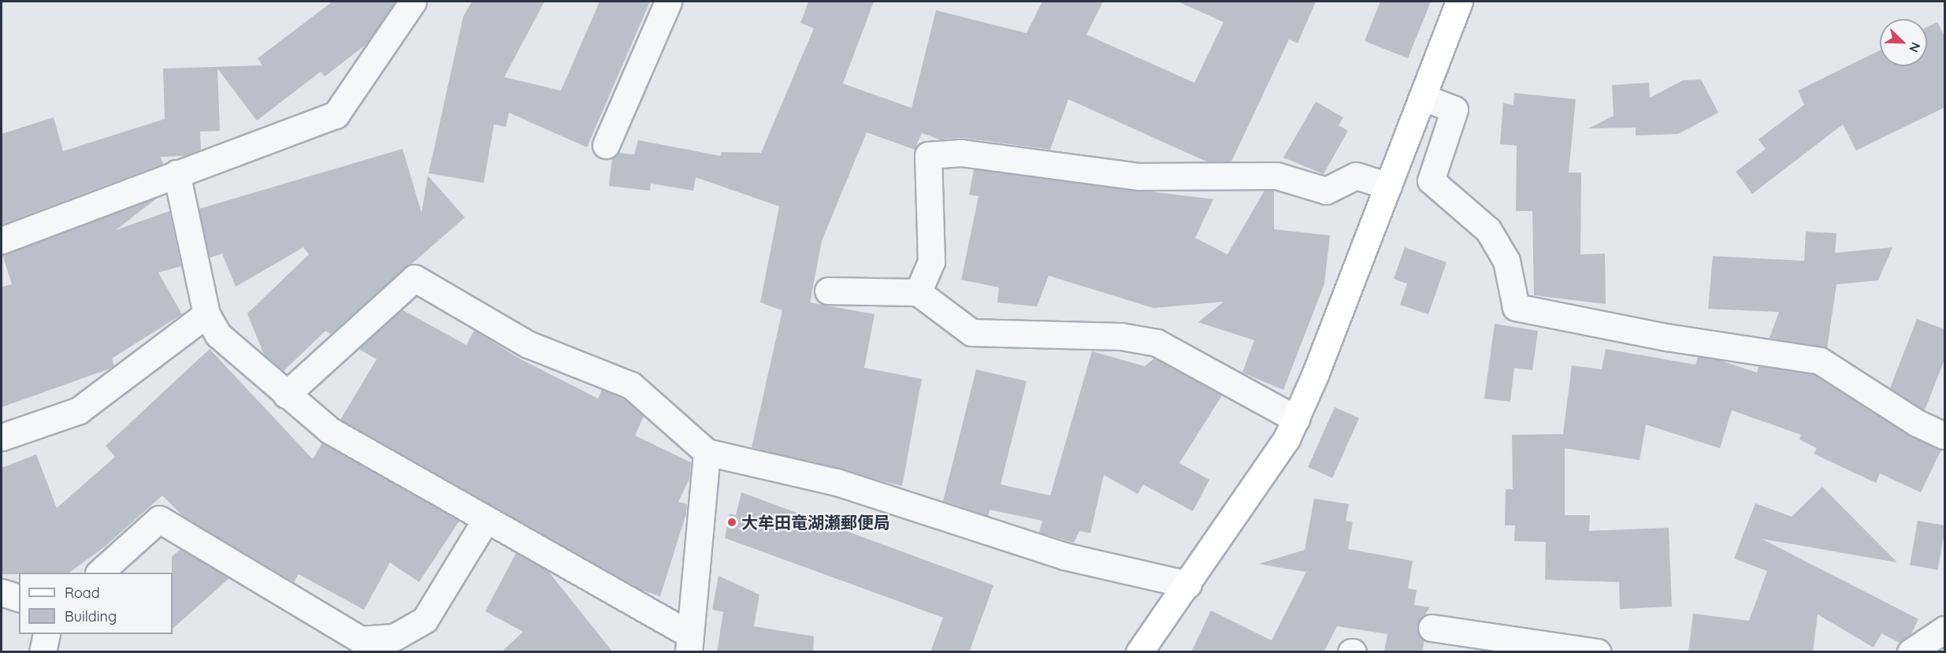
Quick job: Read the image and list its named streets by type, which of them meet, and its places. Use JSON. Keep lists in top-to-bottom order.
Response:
{
  "places": ["大牟田竜湖瀬郵便局"],
  "legend": ["Road", "Building"],
  "north": "bottom right"
}
